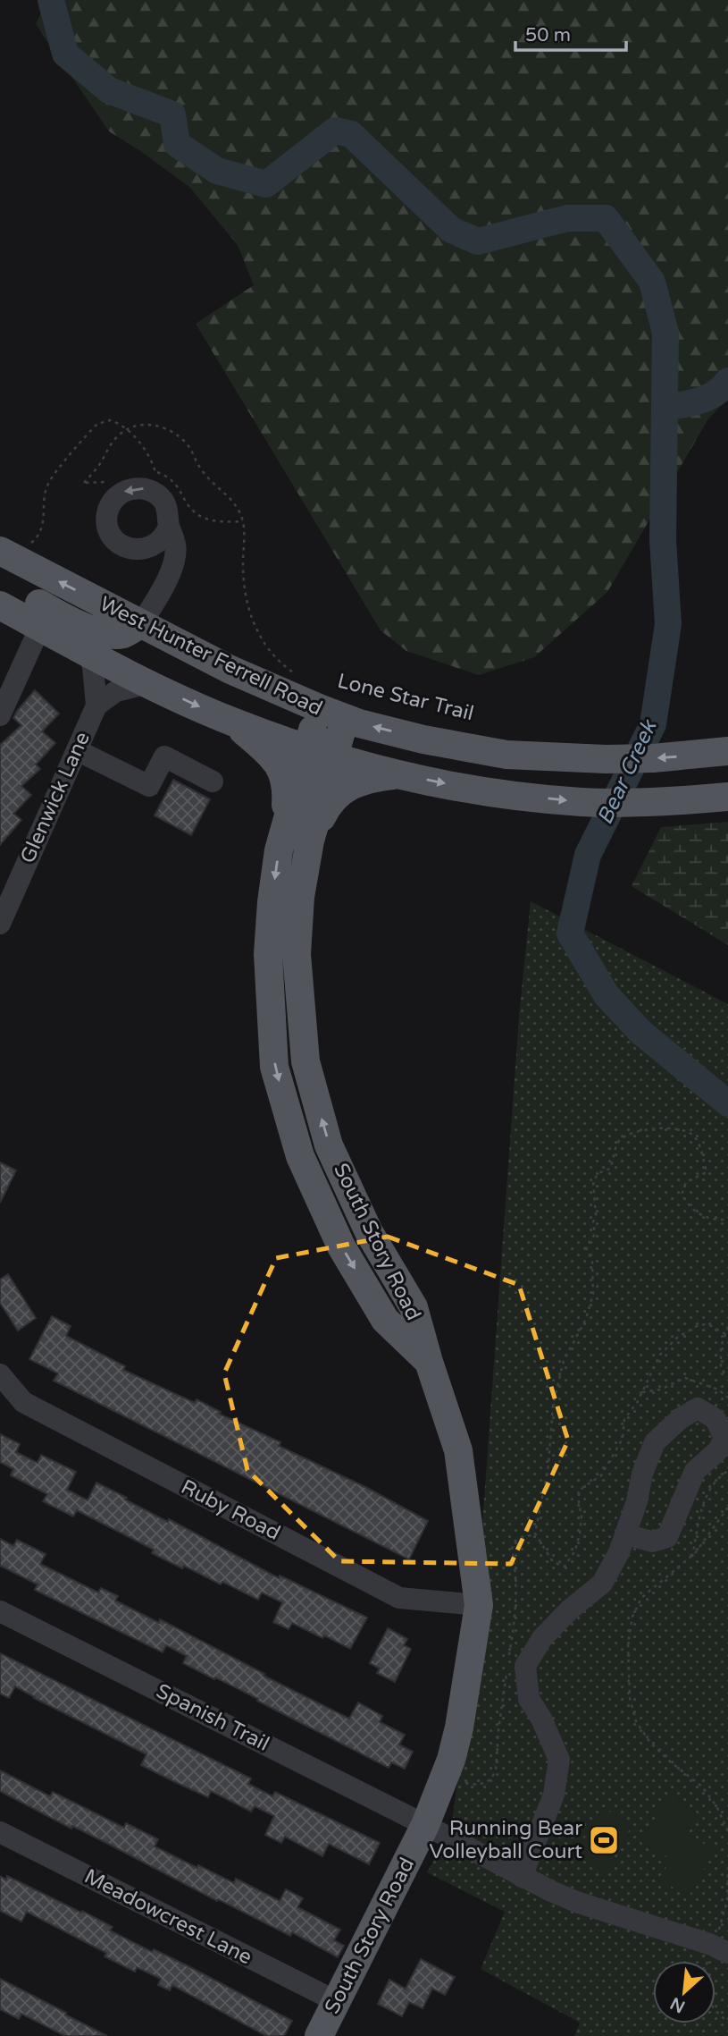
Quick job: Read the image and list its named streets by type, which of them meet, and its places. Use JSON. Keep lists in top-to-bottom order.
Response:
{
  "streets": {
    "main road": ["West Hunter Ferrell Road", "South Story Road"],
    "street": [
      "Glenwick Lane",
      "Ruby Road",
      "Spanish Trail",
      "Meadowcrest Lane"
    ]
  },
  "crossings": [
    ["West Hunter Ferrell Road", "Glenwick Lane"],
    ["West Hunter Ferrell Road", "South Story Road"],
    ["South Story Road", "Ruby Road"],
    ["South Story Road", "Spanish Trail"],
    ["South Story Road", "Meadowcrest Lane"]
  ],
  "water": ["Bear Creek"],
  "places": {
    "sports": ["Running Bear Volleyball Court"]
  },
  "scale_bar": "50 m",
  "north": "bottom left"
}
